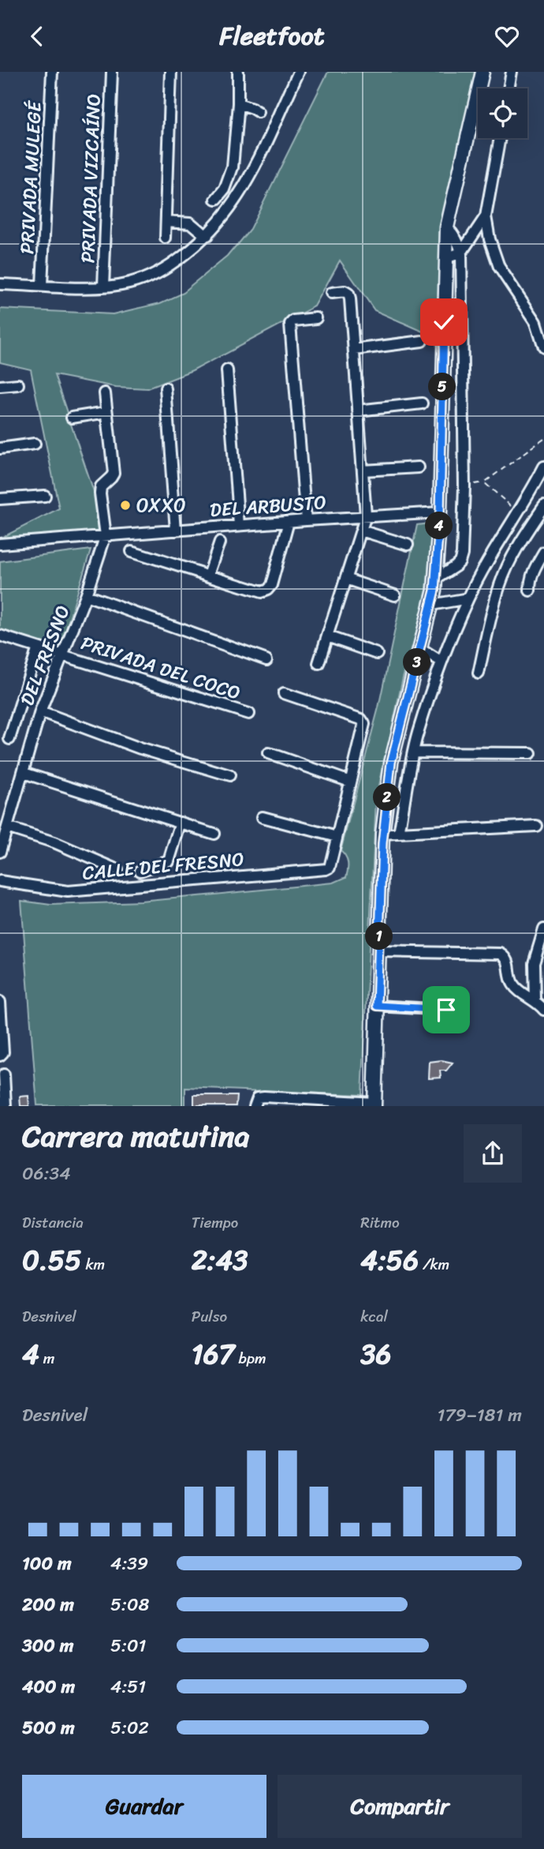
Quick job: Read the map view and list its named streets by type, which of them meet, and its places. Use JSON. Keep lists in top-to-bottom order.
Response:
{
  "streets": {
    "street": [
      "PRIVADA MULEGÉ",
      "PRIVADA VIZCAÍNO",
      "DEL ARBUSTO",
      "DEL FRESNO",
      "PRIVADA DEL COCO",
      "CALLE DEL FRESNO"
    ]
  },
  "crossings": [
    ["DEL ARBUSTO", "DEL FRESNO"],
    ["DEL FRESNO", "PRIVADA DEL COCO"]
  ],
  "places": ["OXXO"],
  "page": {
    "header": "Fleetfoot",
    "pins": [
      "5",
      "4",
      "3",
      "2",
      "1"
    ],
    "heading": ["Carrera matutina", "06:34"],
    "stats": [
      ["Distancia", "0.55 km"],
      ["Tiempo", "2:43"],
      ["Ritmo", "4:56 /km"],
      ["Desnivel", "4 m"],
      ["Pulso", "167 bpm"],
      ["kcal", "36"]
    ],
    "chart": ["Desnivel", "179–181 m"],
    "list": [
      {
        "name": "100 m",
        "note": "4:39"
      },
      {
        "name": "200 m",
        "note": "5:08"
      },
      {
        "name": "300 m",
        "note": "5:01"
      },
      {
        "name": "400 m",
        "note": "4:51"
      },
      {
        "name": "500 m",
        "note": "5:02"
      }
    ],
    "buttons": ["Guardar", "Compartir"]
  }
}
